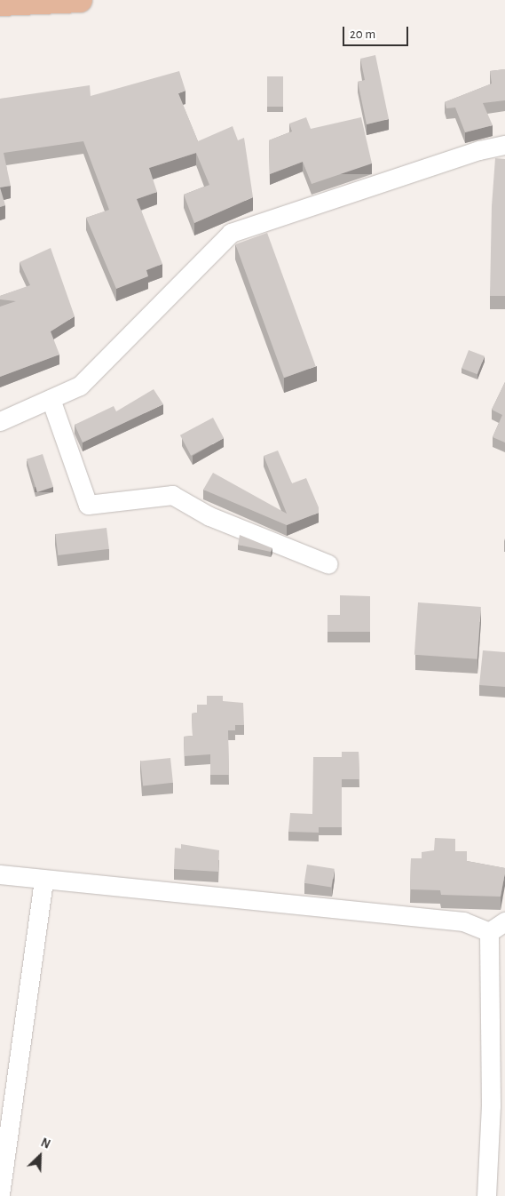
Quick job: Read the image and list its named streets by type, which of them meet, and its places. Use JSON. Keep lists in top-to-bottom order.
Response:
{
  "scale_bar": "20 m",
  "north": "top right"
}
